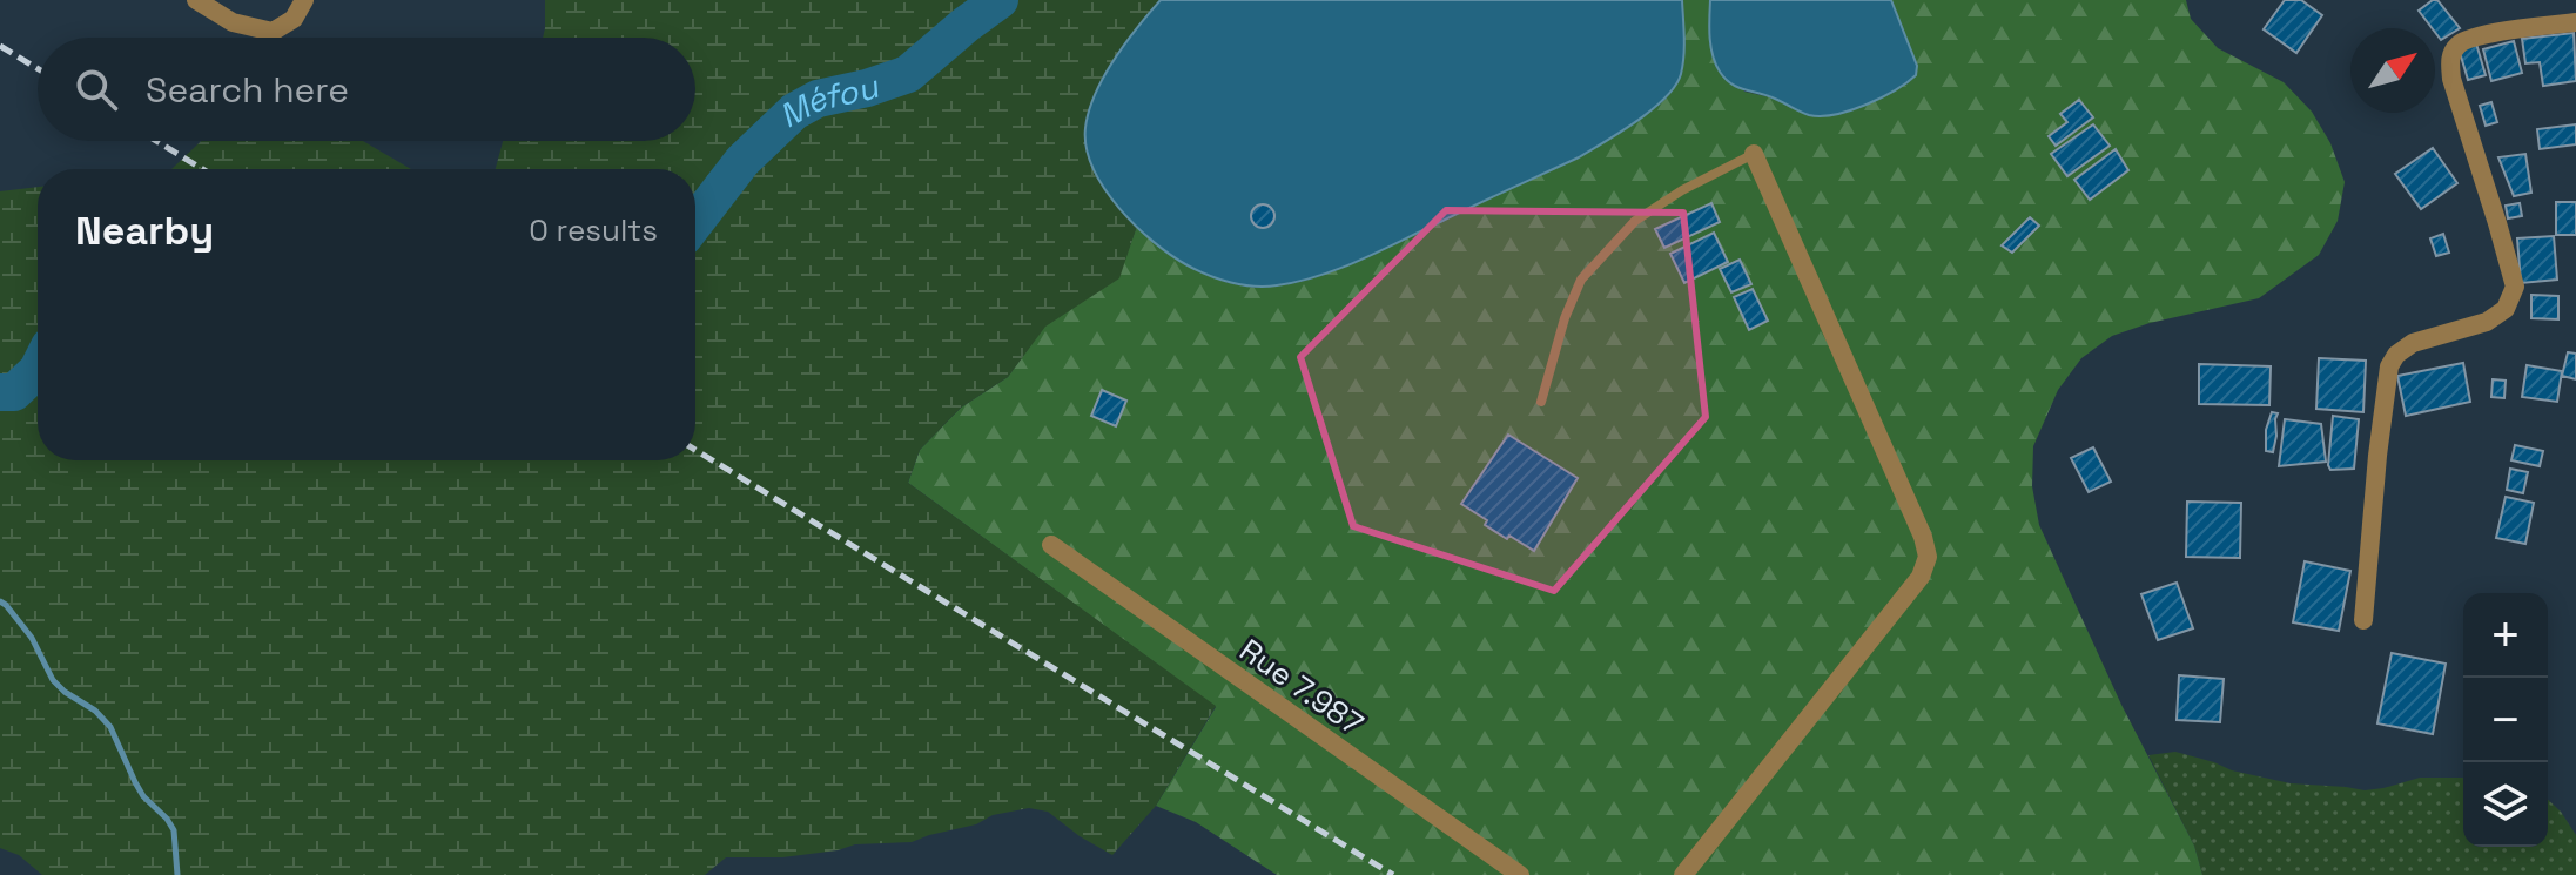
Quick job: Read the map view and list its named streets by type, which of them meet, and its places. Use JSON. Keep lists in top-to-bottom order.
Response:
{
  "streets": {
    "street": ["Rue 7.987"]
  },
  "water": ["Méfou"],
  "north": "top right",
  "page": {
    "search": "Search here",
    "heading": ["Nearby", "0 results"],
    "map_buttons": ["+", "−"]
  }
}
